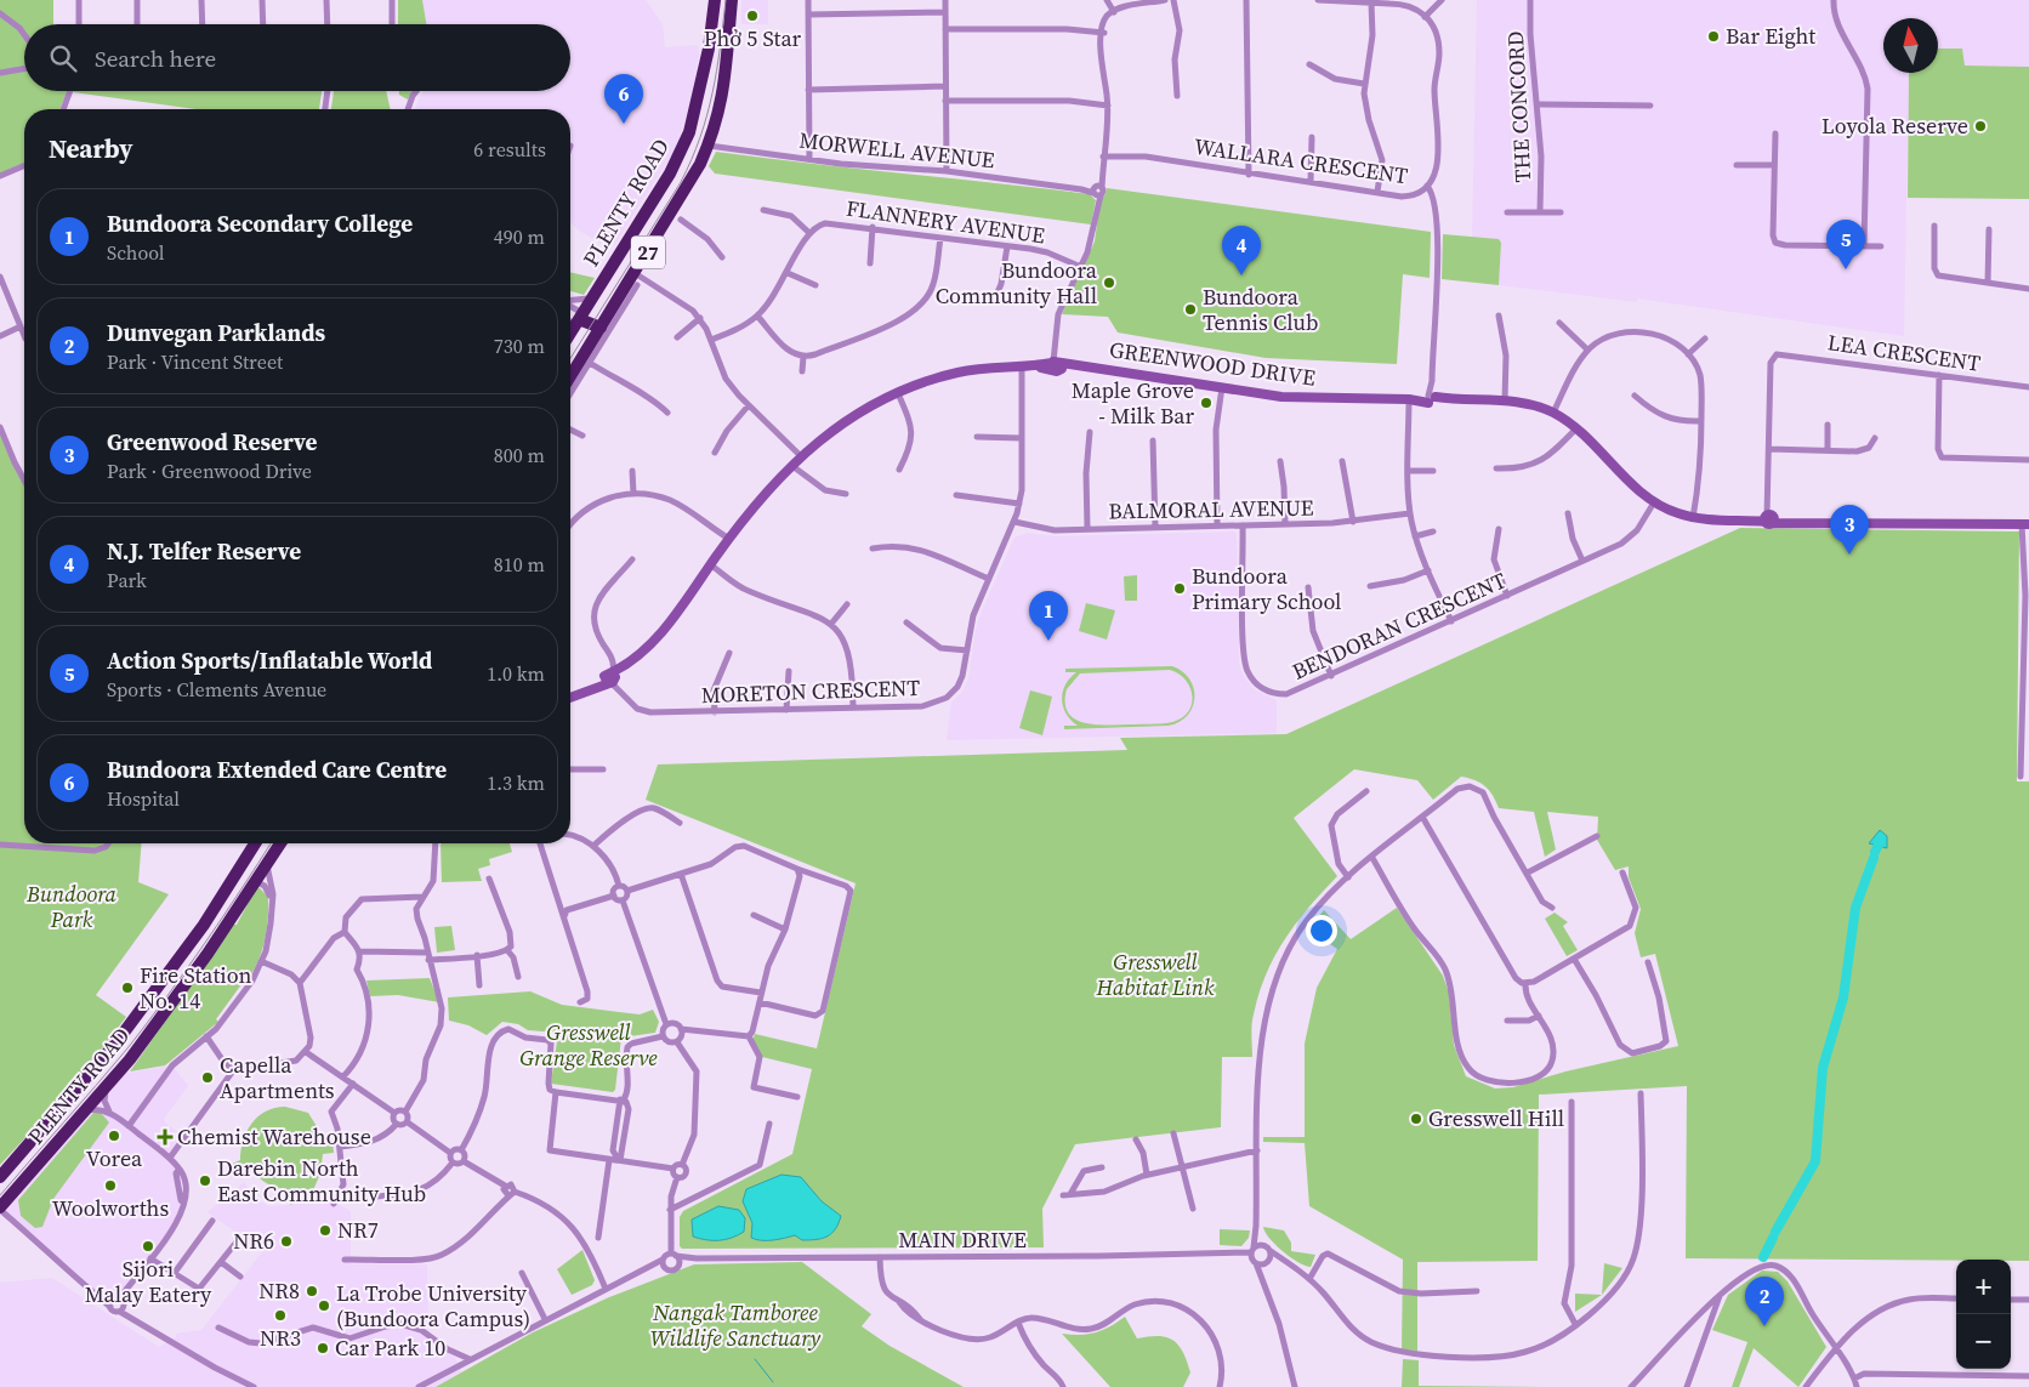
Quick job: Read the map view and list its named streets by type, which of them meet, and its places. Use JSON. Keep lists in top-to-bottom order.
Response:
{
  "streets": {
    "highway": ["PLENTY ROAD", "27"],
    "street": [
      "THE CONCORD",
      "MORWELL AVENUE",
      "WALLARA CRESCENT",
      "FLANNERY AVENUE",
      "LEA CRESCENT",
      "GREENWOOD DRIVE",
      "BALMORAL AVENUE",
      "BENDORAN CRESCENT",
      "MORETON CRESCENT",
      "MAIN DRIVE"
    ]
  },
  "crossings": [
    ["MORWELL AVENUE", "PLENTY ROAD"],
    ["GREENWOOD DRIVE", "BENDORAN CRESCENT"],
    ["GREENWOOD DRIVE", "MORETON CRESCENT"],
    ["BALMORAL AVENUE", "BENDORAN CRESCENT"],
    ["BALMORAL AVENUE", "MORETON CRESCENT"]
  ],
  "parks": [
    "Bundoora Park",
    "Gresswell Habitat Link",
    "Gresswell Grange Reserve",
    "Nangak Tamboree Wildlife Sanctuary"
  ],
  "places": {
    "other": [
      "Phở 5 Star",
      "Bar Eight",
      "Loyola Reserve",
      "Bundoora Community Hall",
      "Bundoora Tennis Club",
      "Maple Grove - Milk Bar",
      "Bundoora Primary School",
      "Fire Station No. 14",
      "Capella Apartments",
      "Gresswell Hill",
      "Vorea",
      "Darebin North East Community Hub",
      "Woolworths",
      "NR7",
      "NR6",
      "Sijori Malay Eatery",
      "NR8",
      "La Trobe University (Bundoora Campus)",
      "NR3",
      "Car Park 10"
    ],
    "health": ["Chemist Warehouse"]
  },
  "north": "top",
  "page": {
    "search": "Search here",
    "pins": [
      "6",
      "5",
      "4",
      "3",
      "1",
      "2"
    ],
    "heading": ["Nearby", "6 results"],
    "list": [
      {
        "mark": "1",
        "name": "Bundoora Secondary College",
        "note": "School",
        "value": "490 m"
      },
      {
        "mark": "2",
        "name": "Dunvegan Parklands",
        "note": "Park · Vincent Street",
        "value": "730 m"
      },
      {
        "mark": "3",
        "name": "Greenwood Reserve",
        "note": "Park · Greenwood Drive",
        "value": "800 m"
      },
      {
        "mark": "4",
        "name": "N.J. Telfer Reserve",
        "note": "Park",
        "value": "810 m"
      },
      {
        "mark": "5",
        "name": "Action Sports/Inflatable World",
        "note": "Sports · Clements Avenue",
        "value": "1.0 km"
      },
      {
        "mark": "6",
        "name": "Bundoora Extended Care Centre",
        "note": "Hospital",
        "value": "1.3 km"
      }
    ],
    "map_buttons": ["+", "−"]
  }
}
